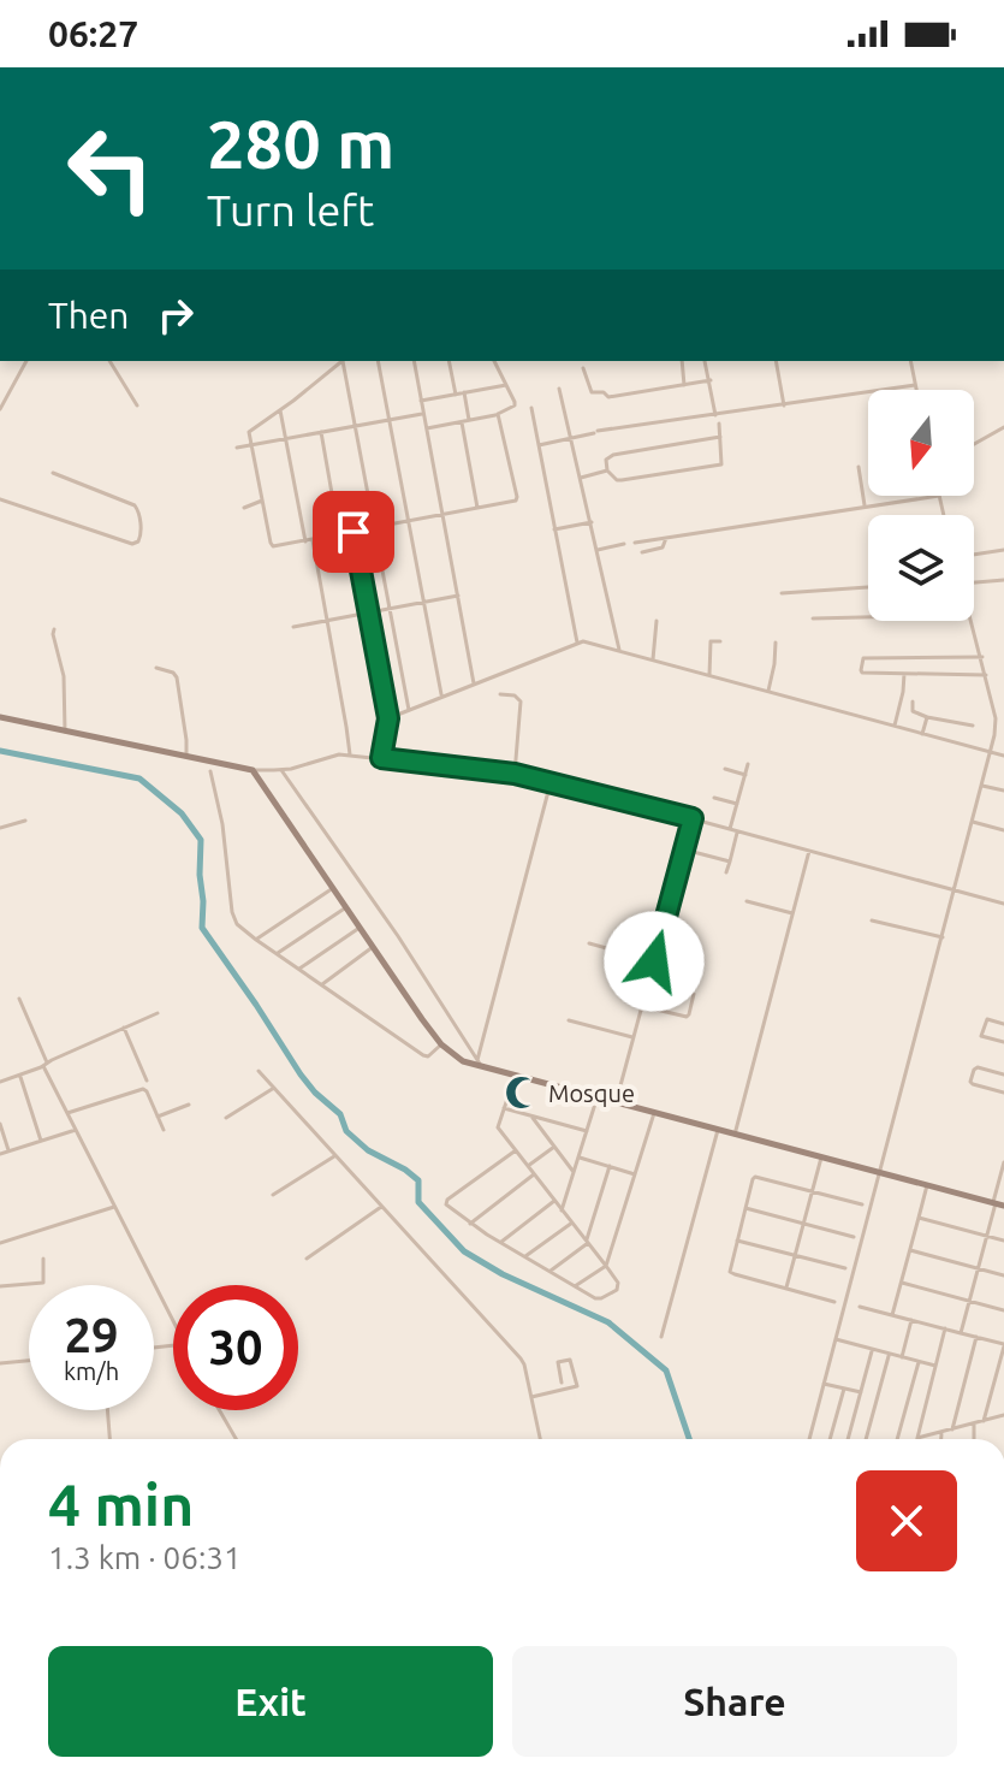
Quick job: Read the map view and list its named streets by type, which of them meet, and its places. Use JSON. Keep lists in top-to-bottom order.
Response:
{
  "places": {
    "mosque": ["Mosque"]
  },
  "north": "bottom",
  "page": {
    "status": "06:27",
    "turn": ["280 m", "Turn left"],
    "then": "Then",
    "speed": "29 km/h",
    "limit": "30",
    "heading": ["4 min", "1.3 km · 06:31"],
    "buttons": ["Exit", "Share"]
  }
}
